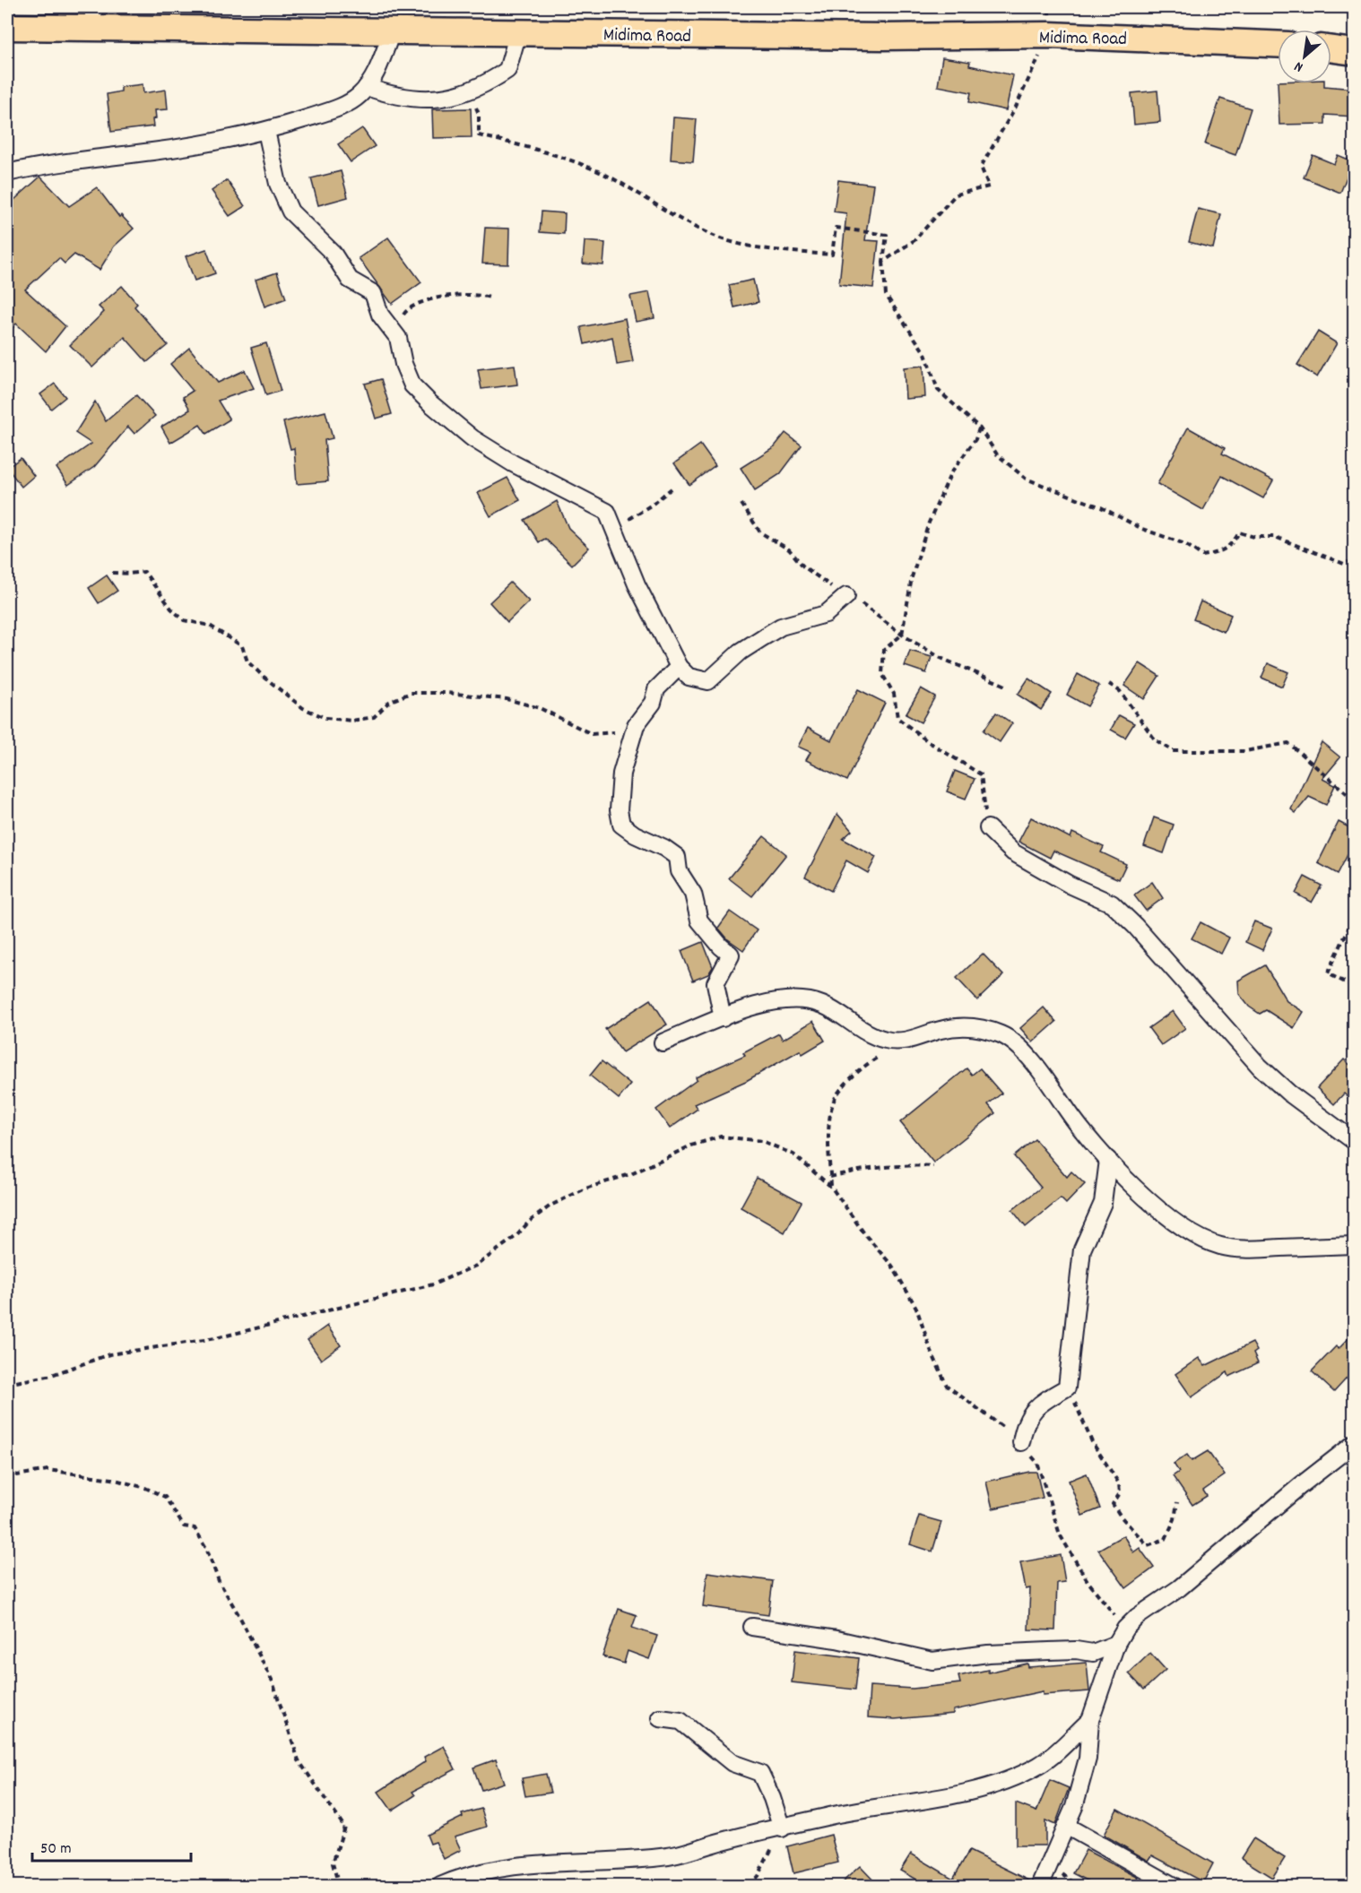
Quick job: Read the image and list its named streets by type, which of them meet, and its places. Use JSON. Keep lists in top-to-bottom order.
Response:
{
  "streets": {
    "main road": ["Midima Road"]
  },
  "scale_bar": "50 m",
  "north": "bottom left"
}
